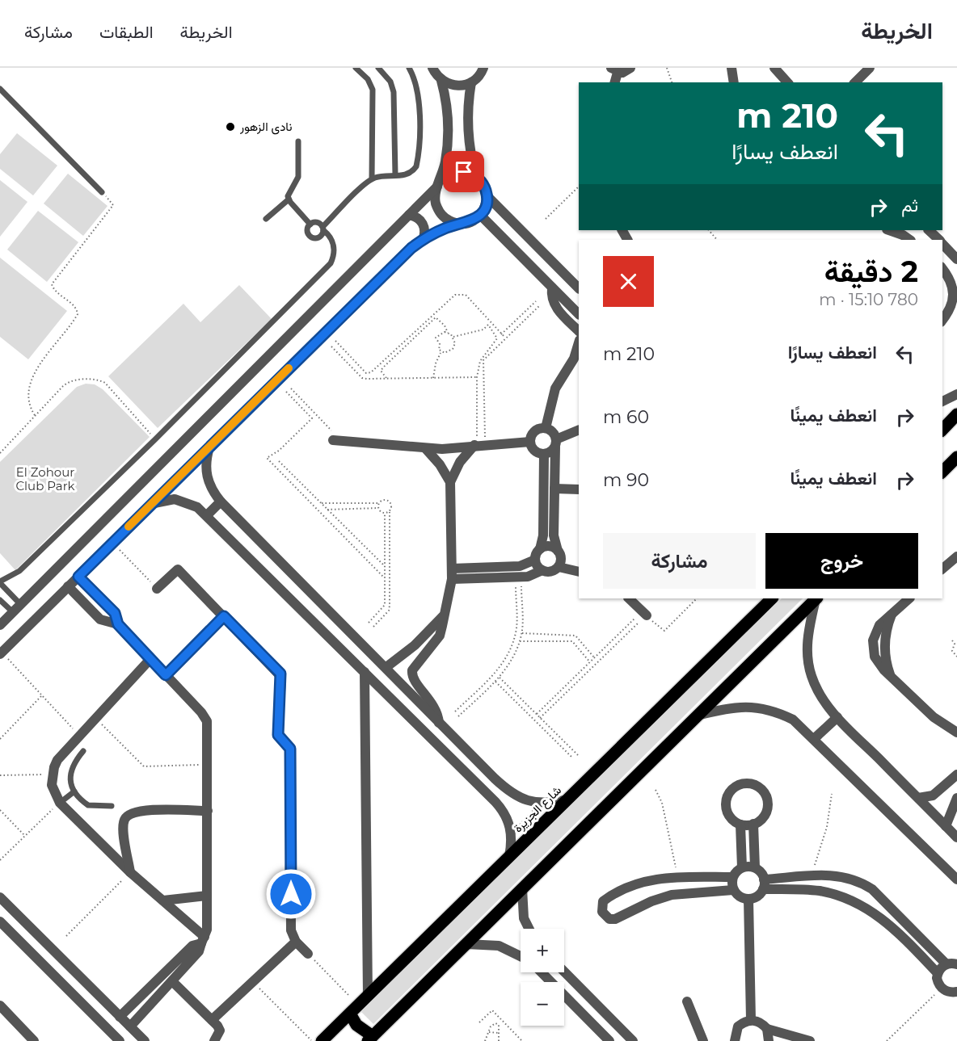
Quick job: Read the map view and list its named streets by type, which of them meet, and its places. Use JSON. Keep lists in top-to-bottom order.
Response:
{
  "streets": {
    "main road": ["شارع الجزيرة"]
  },
  "parks": ["El Zohour Club Park"],
  "places": ["نادى الزهور"],
  "page": {
    "header": "الخريطة",
    "nav": ["الخريطة", "الطبقات", "مشاركة"],
    "turn": ["210 m", "انعطف يسارًا"],
    "then": "ثم",
    "heading": ["2 دقيقة", "780 m · 15:10"],
    "list": [
      {
        "name": "انعطف يسارًا",
        "value": "210 m"
      },
      {
        "name": "انعطف يمينًا",
        "value": "60 m"
      },
      {
        "name": "انعطف يمينًا",
        "value": "90 m"
      }
    ],
    "buttons": ["خروج", "مشاركة"],
    "map_buttons": ["+", "−"]
  }
}
